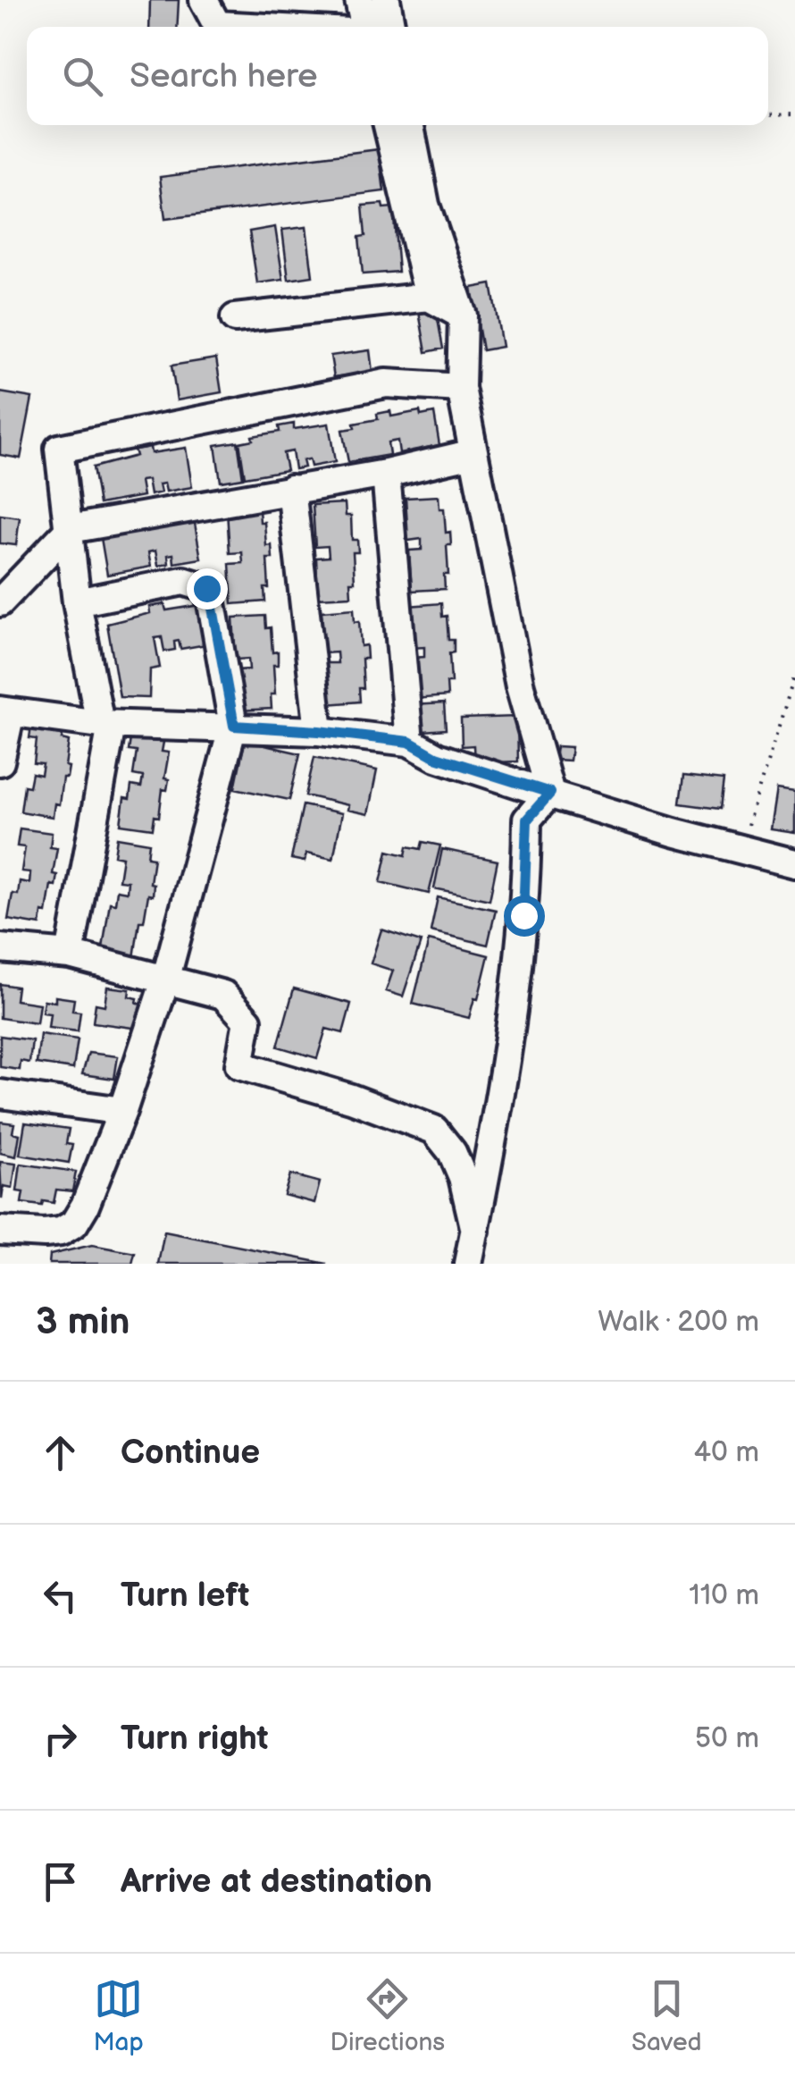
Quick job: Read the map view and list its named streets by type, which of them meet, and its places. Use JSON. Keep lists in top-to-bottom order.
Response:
{
  "page": {
    "search": "Search here",
    "heading": ["3 min", "Walk · 200 m"],
    "list": [
      ["Continue", "40 m"],
      ["Turn left", "110 m"],
      ["Turn right", "50 m"],
      "Arrive at destination"
    ],
    "nav": ["Map", "Directions", "Saved"]
  }
}
